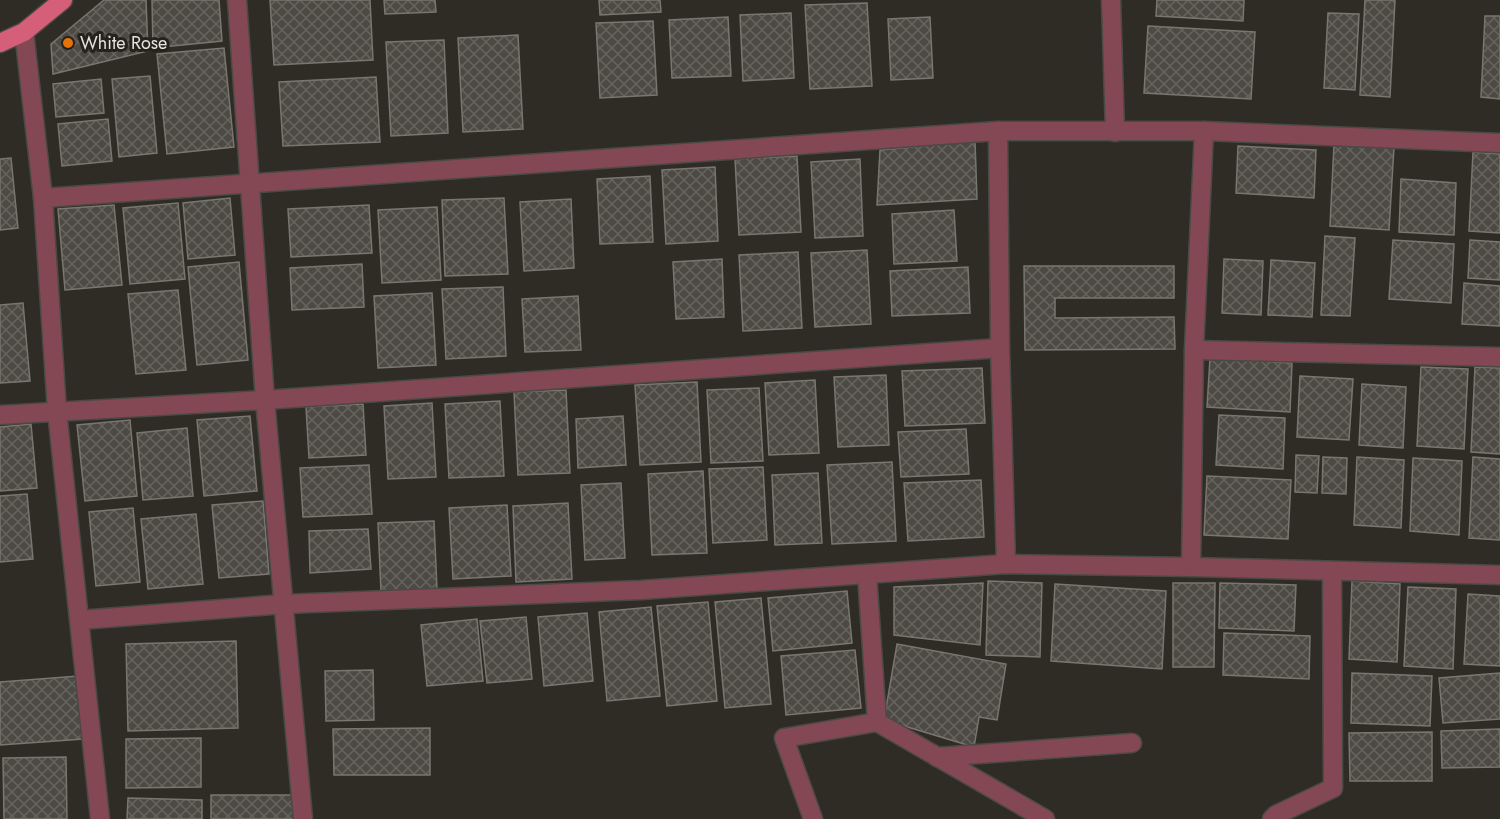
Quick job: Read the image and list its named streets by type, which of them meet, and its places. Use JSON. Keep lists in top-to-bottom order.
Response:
{
  "places": ["White Rose"]
}
